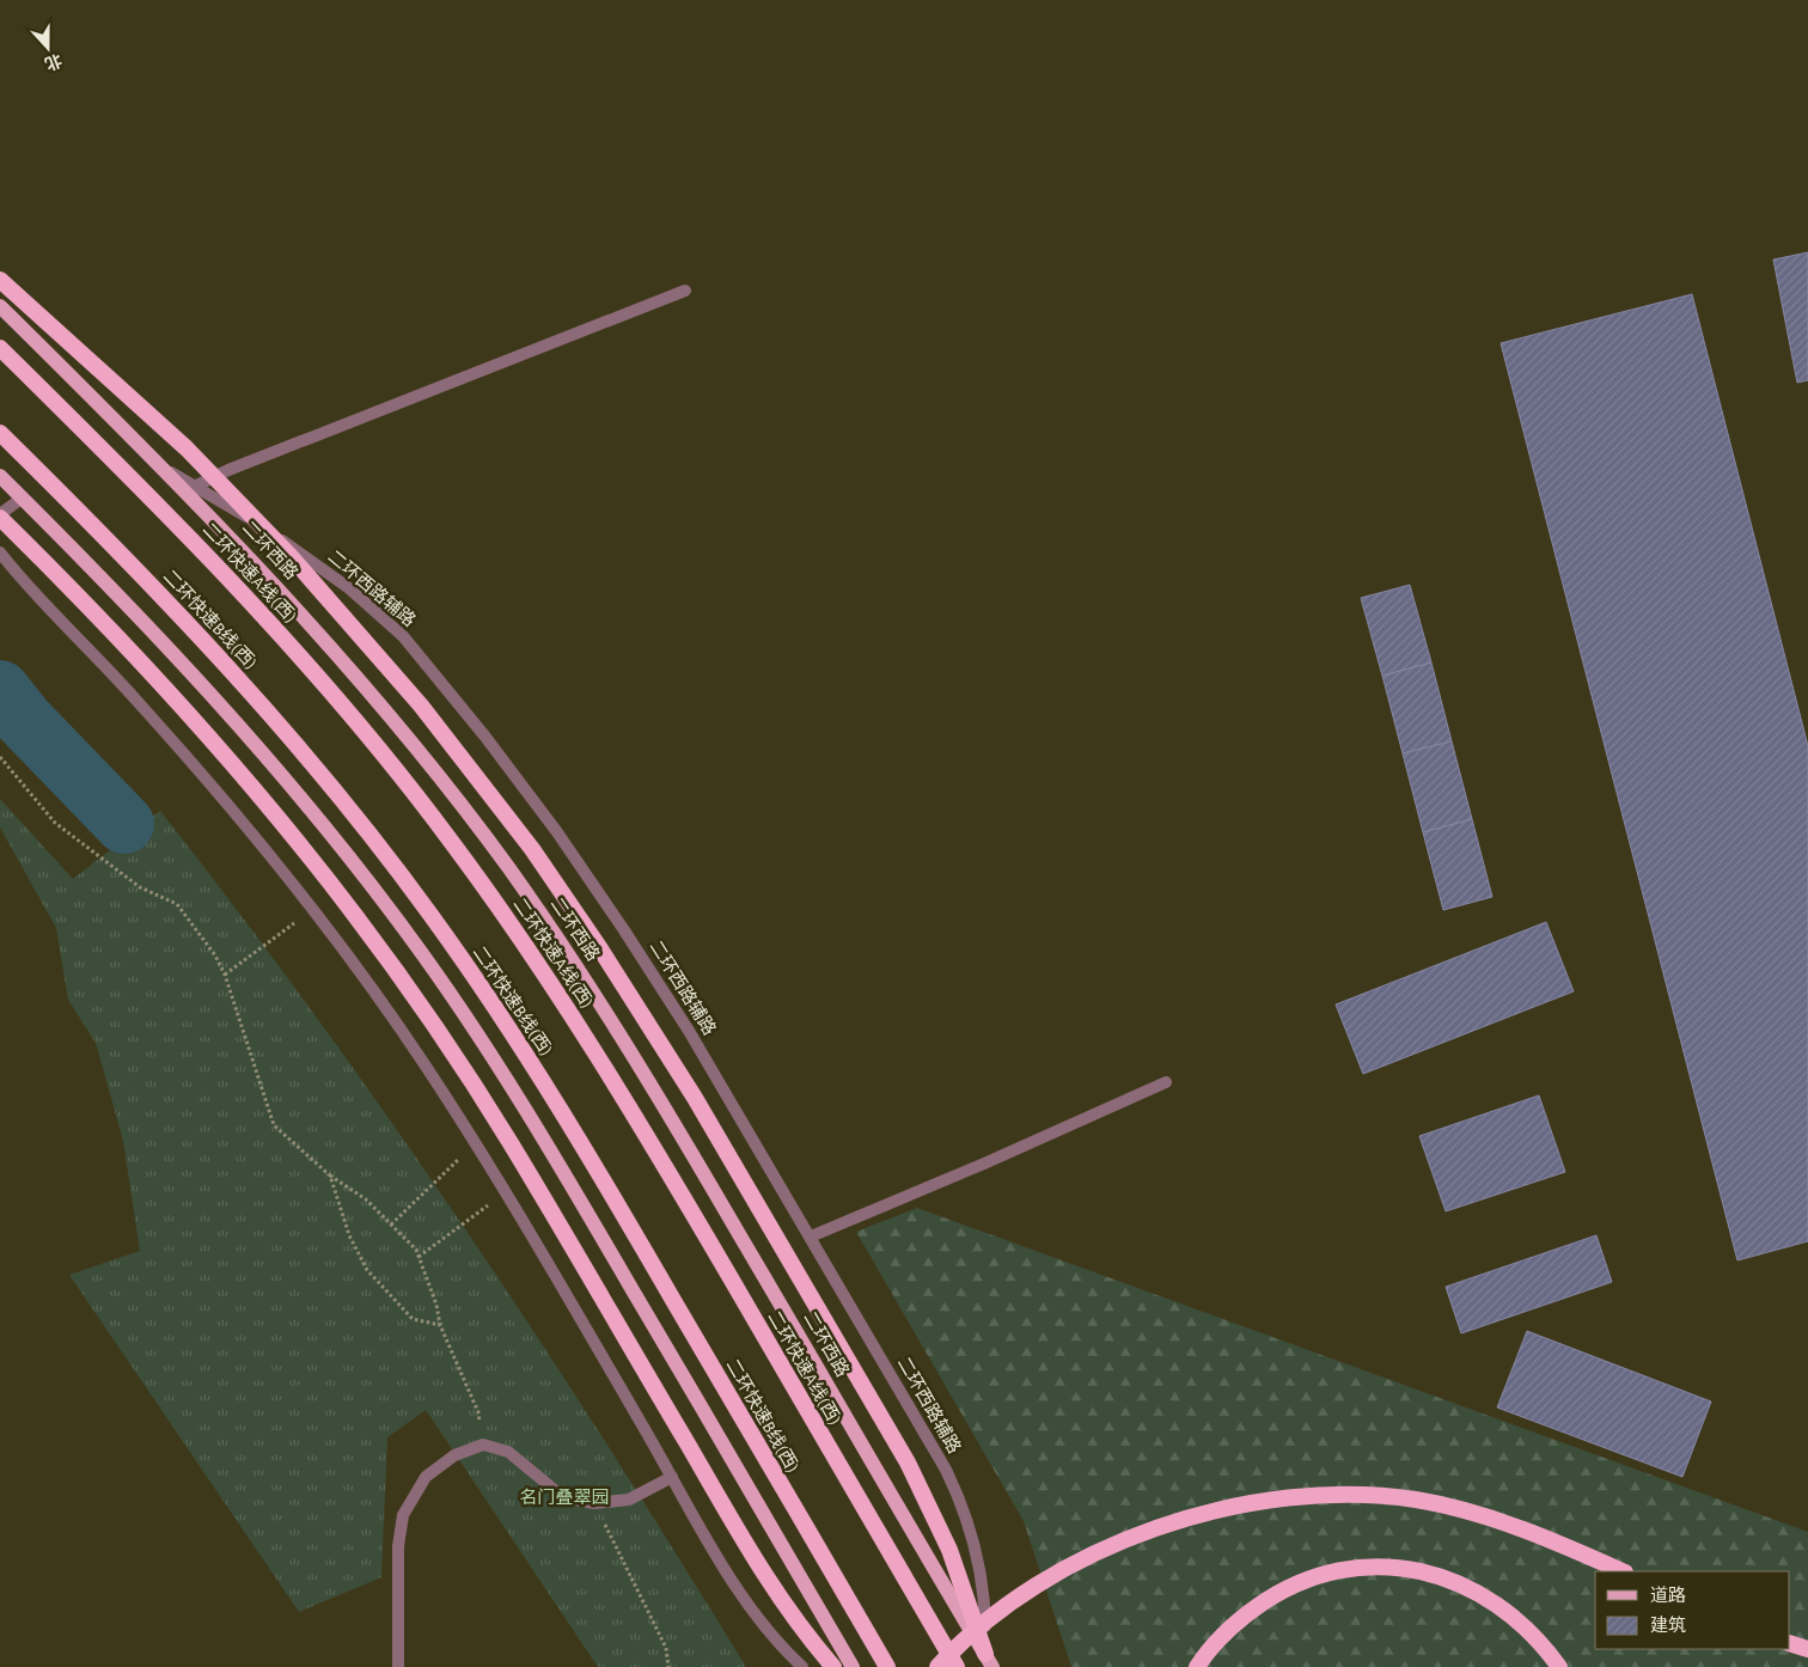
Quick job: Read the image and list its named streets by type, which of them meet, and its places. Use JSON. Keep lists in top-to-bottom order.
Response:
{
  "streets": {
    "highway": ["二环快速A线(西)", "二环快速B线(西)"],
    "main road": ["二环西路"],
    "street": ["二环西路辅路"]
  },
  "crossings": [
    ["二环西路", "二环西路辅路"]
  ],
  "parks": ["名门叠翠园"],
  "legend": ["道路", "建筑"],
  "north": "bottom"
}
